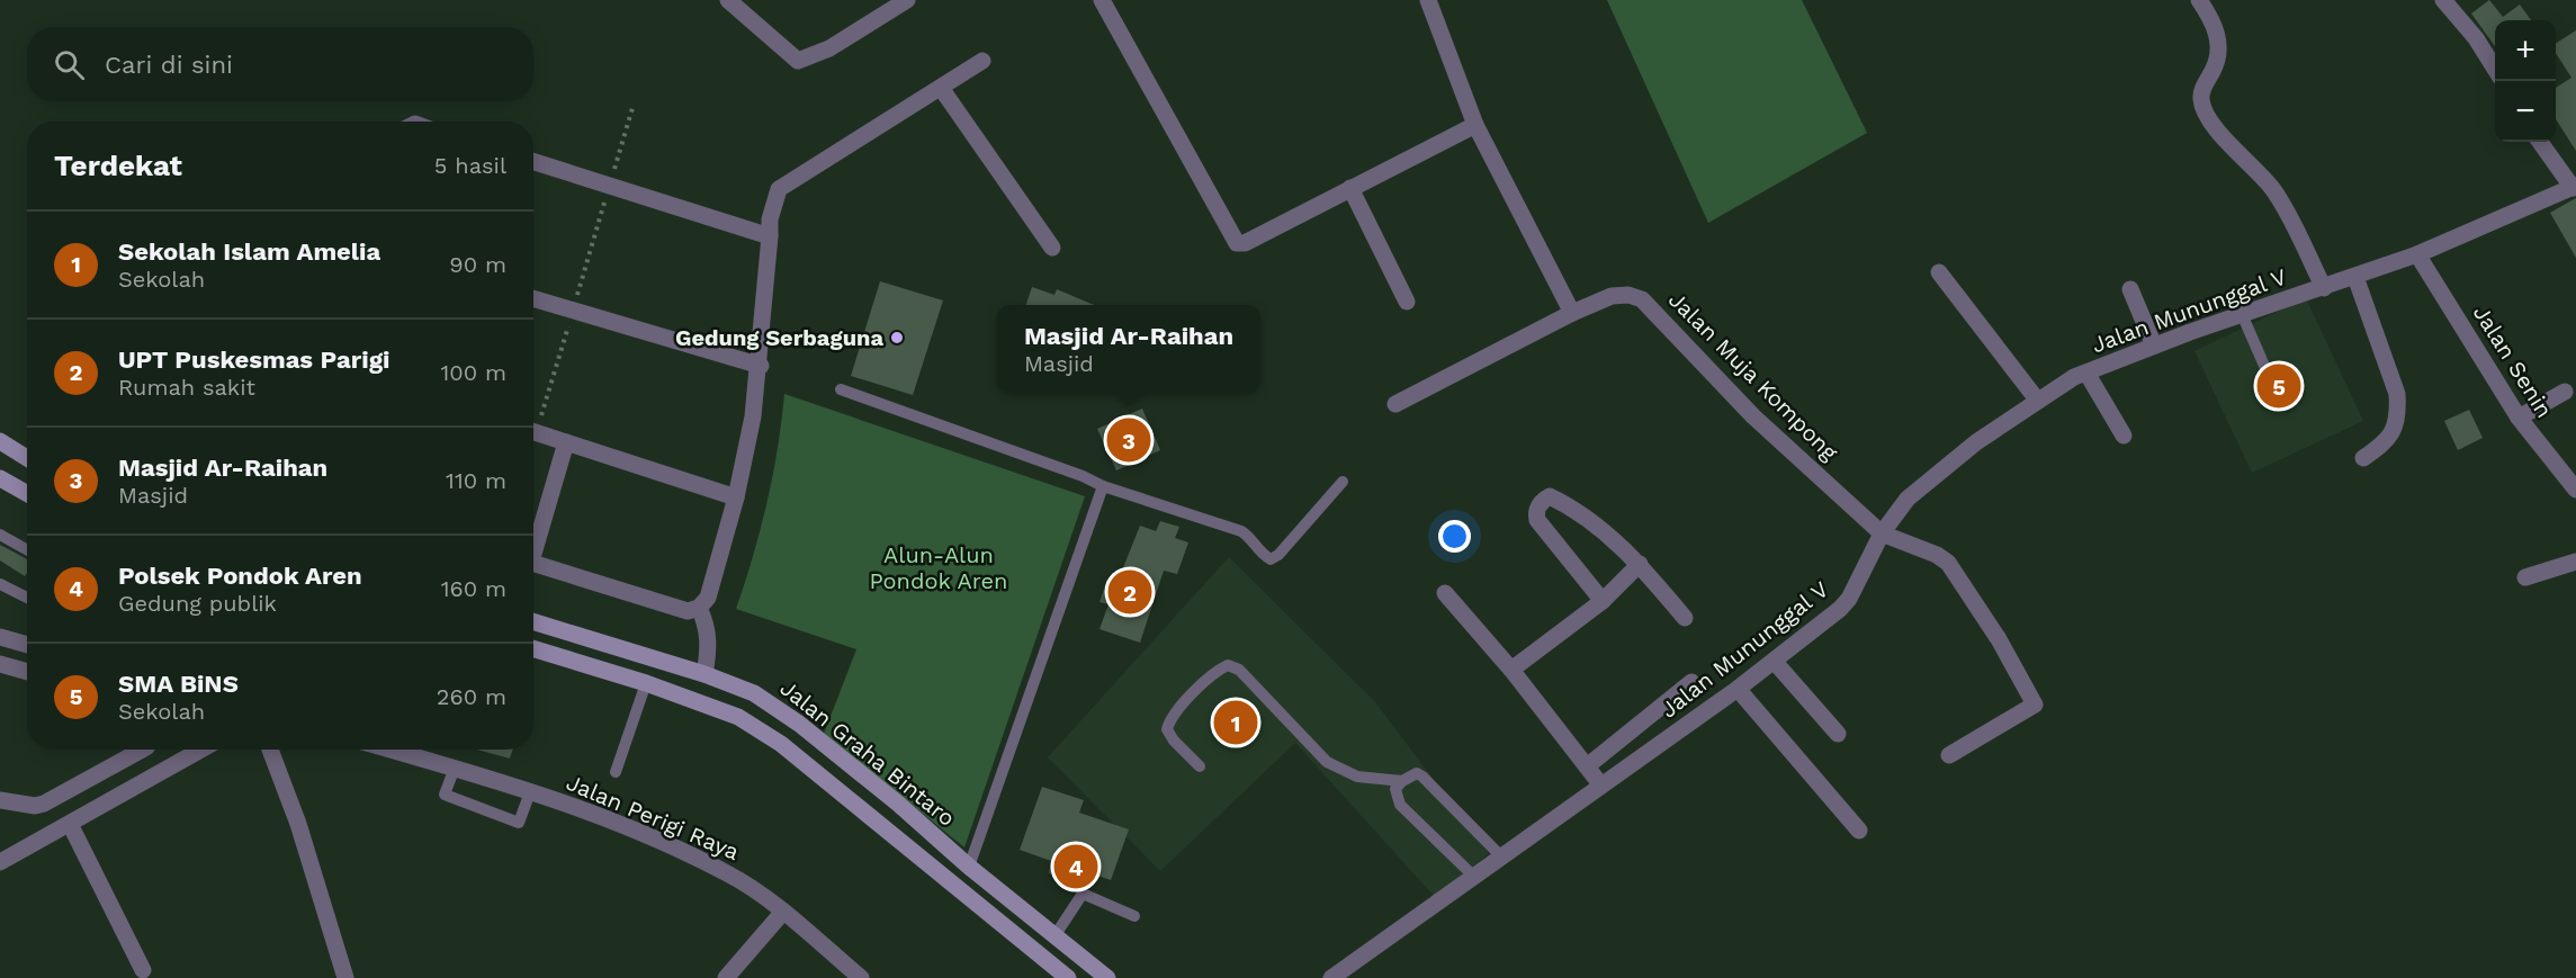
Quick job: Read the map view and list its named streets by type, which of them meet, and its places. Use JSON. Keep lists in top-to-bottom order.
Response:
{
  "streets": {
    "main road": ["Jalan Graha Bintaro"],
    "street": [
      "Jalan Mununggal V",
      "Jalan Senin",
      "Jalan Muja Kompong",
      "Jalan Perigi Raya"
    ]
  },
  "crossings": [
    ["Jalan Mununggal V", "Jalan Senin"],
    ["Jalan Mununggal V", "Jalan Muja Kompong"]
  ],
  "parks": ["Alun-Alun Pondok Aren"],
  "places": ["Gedung Serbaguna"],
  "page": {
    "map_buttons": ["+", "−"],
    "search": "Cari di sini",
    "heading": ["Terdekat", "5 hasil"],
    "list": [
      {
        "mark": "1",
        "name": "Sekolah Islam Amelia",
        "note": "Sekolah",
        "value": "90 m"
      },
      {
        "mark": "2",
        "name": "UPT Puskesmas Parigi",
        "note": "Rumah sakit",
        "value": "100 m"
      },
      {
        "mark": "3",
        "name": "Masjid Ar-Raihan",
        "note": "Masjid",
        "value": "110 m"
      },
      {
        "mark": "4",
        "name": "Polsek Pondok Aren",
        "note": "Gedung publik",
        "value": "160 m"
      },
      {
        "mark": "5",
        "name": "SMA BiNS",
        "note": "Sekolah",
        "value": "260 m"
      }
    ],
    "popup": ["Masjid Ar-Raihan", "Masjid"],
    "pins": [
      "5",
      "3",
      "2",
      "1",
      "4"
    ]
  }
}
